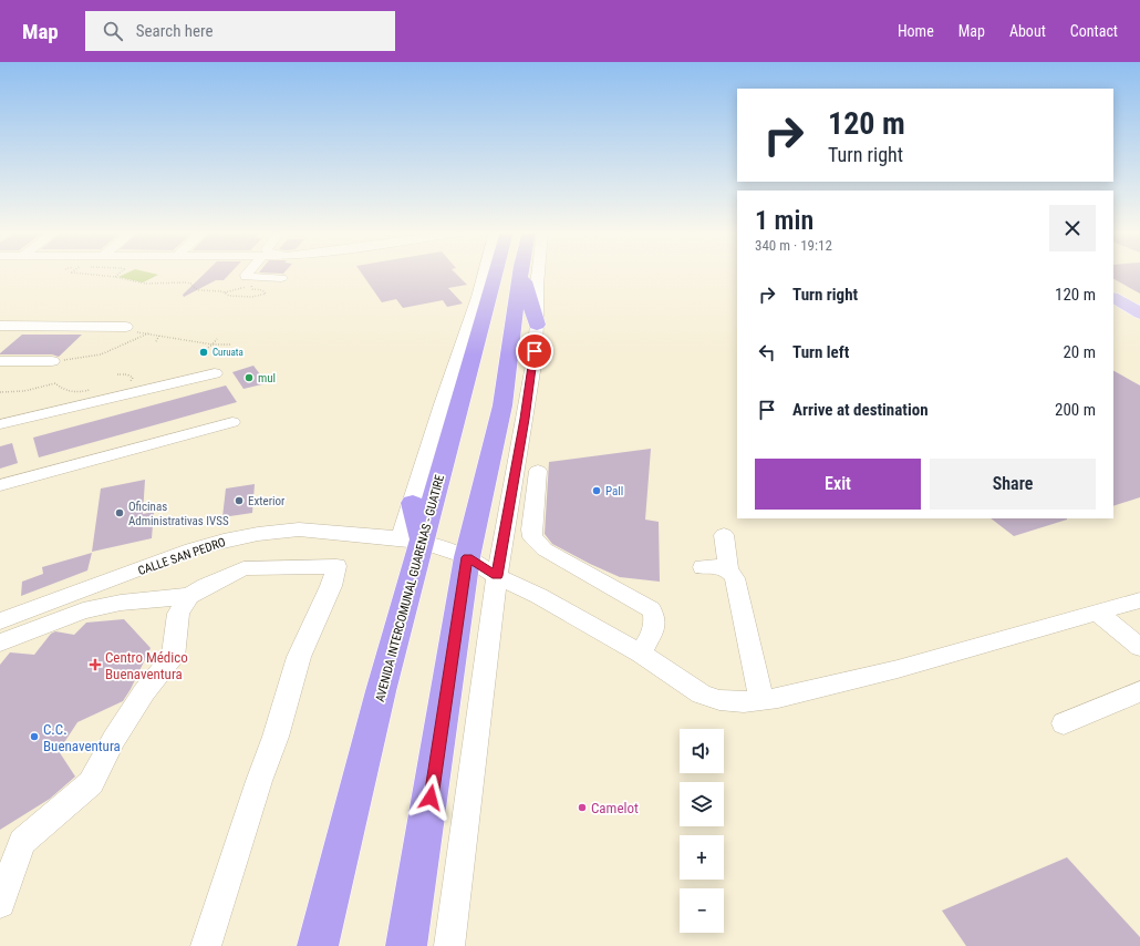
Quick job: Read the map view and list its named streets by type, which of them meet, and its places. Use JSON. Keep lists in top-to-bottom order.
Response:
{
  "streets": {
    "highway": ["AVENIDA INTERCOMUNAL GUARENAS - GUATIRE"],
    "street": ["CALLE SAN PEDRO"]
  },
  "crossings": [
    ["CALLE SAN PEDRO", "AVENIDA INTERCOMUNAL GUARENAS - GUATIRE"]
  ],
  "places": {
    "other": [
      "Curuata",
      "mul",
      "Pall",
      "Exterior",
      "Oficinas Administrativas IVSS",
      "C.C. Buenaventura",
      "Camelot"
    ],
    "health": ["Centro Médico Buenaventura"]
  },
  "page": {
    "header": "Map",
    "search": "Search here",
    "nav": [
      "Home",
      "Map",
      "About",
      "Contact"
    ],
    "turn": ["120 m", "Turn right"],
    "heading": ["1 min", "340 m · 19:12"],
    "list": [
      {
        "name": "Turn right",
        "value": "120 m"
      },
      {
        "name": "Turn left",
        "value": "20 m"
      },
      {
        "name": "Arrive at destination",
        "value": "200 m"
      }
    ],
    "buttons": ["Exit", "Share"],
    "map_buttons": ["+", "−"]
  }
}
